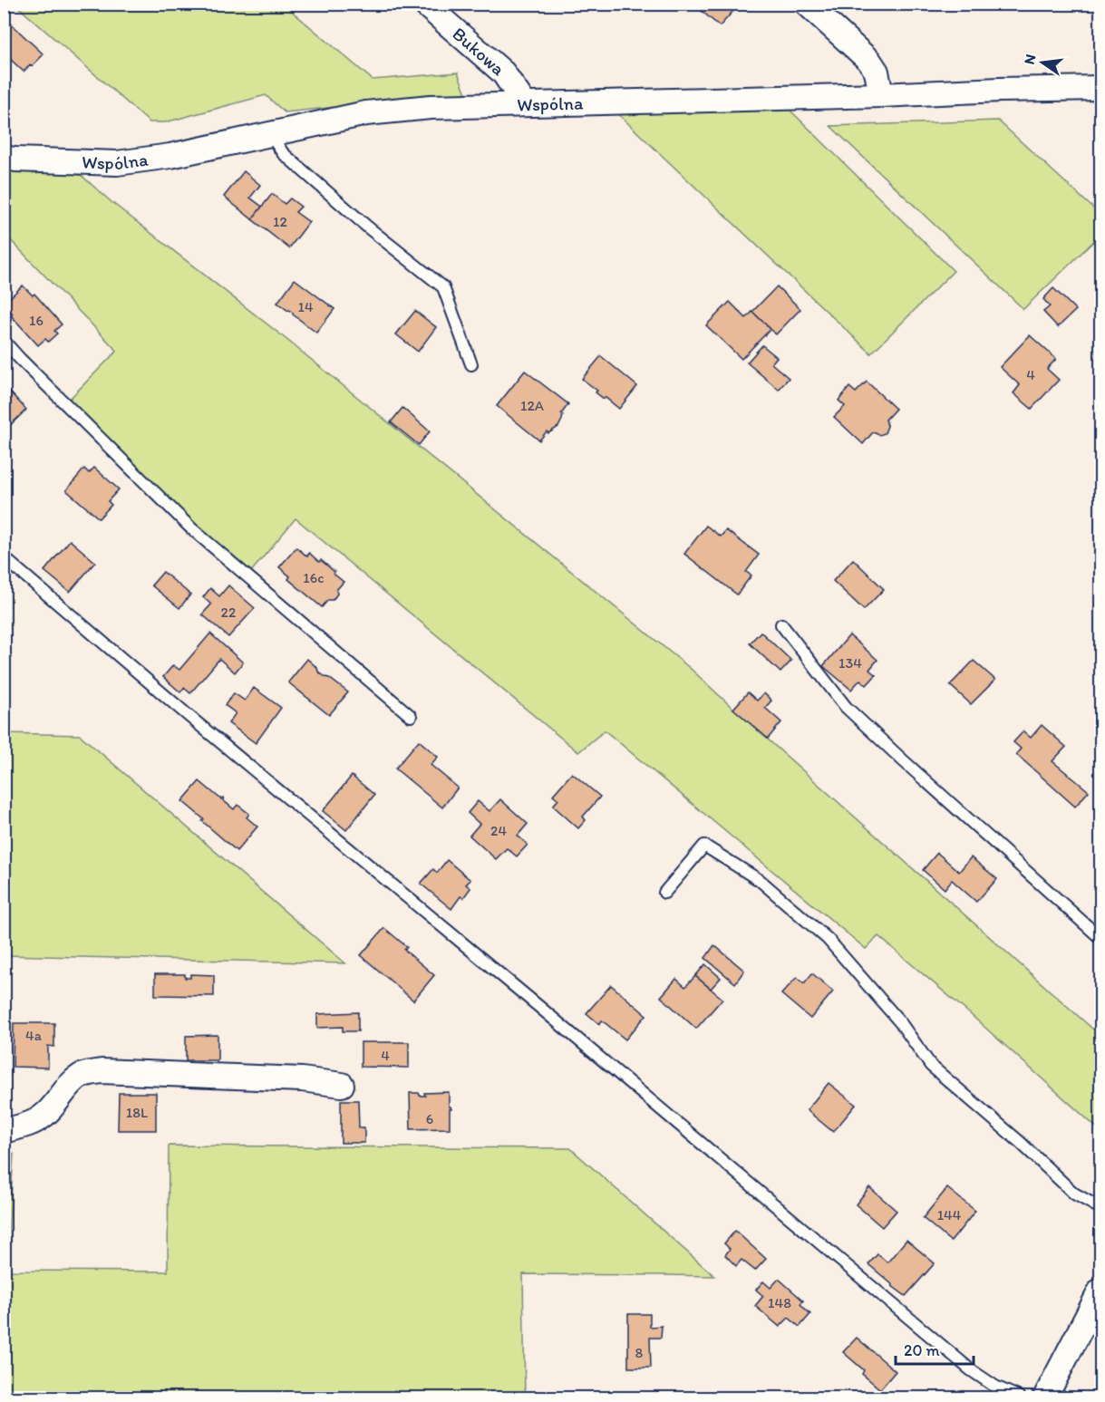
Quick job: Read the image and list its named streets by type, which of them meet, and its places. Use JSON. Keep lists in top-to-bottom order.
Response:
{
  "streets": {
    "street": ["Bukowa", "Wspólna"]
  },
  "crossings": [
    ["Bukowa", "Wspólna"]
  ],
  "house_numbers": [
    "12",
    "14",
    "16",
    "4",
    "12A",
    "16c",
    "22",
    "134",
    "24",
    "4a",
    "4",
    "18L",
    "6",
    "144",
    "148",
    "8"
  ],
  "scale_bar": "20 m",
  "north": "left"
}
